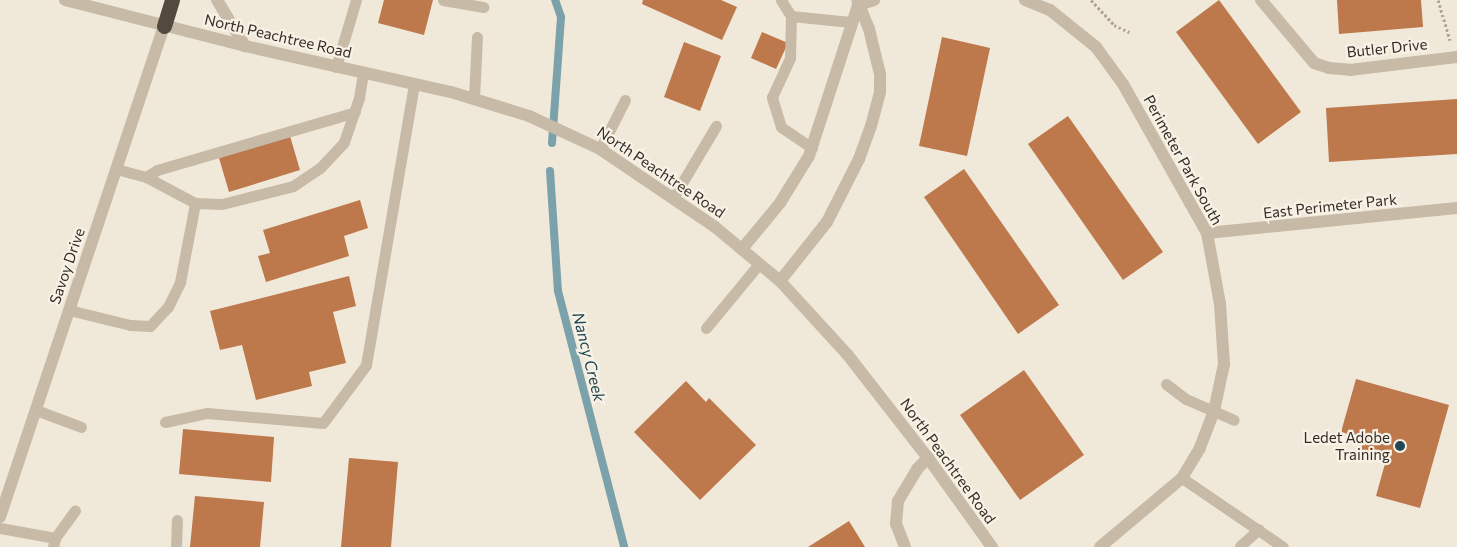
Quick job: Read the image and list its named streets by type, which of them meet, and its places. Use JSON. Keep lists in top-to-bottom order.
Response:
{
  "streets": {
    "street": [
      "North Peachtree Road",
      "Butler Drive",
      "Perimeter Park South",
      "East Perimeter Park",
      "Savoy Drive"
    ]
  },
  "crossings": [
    ["North Peachtree Road", "Savoy Drive"],
    ["Perimeter Park South", "East Perimeter Park"]
  ],
  "water": ["Nancy Creek"],
  "places": ["Ledet Adobe Training"]
}
